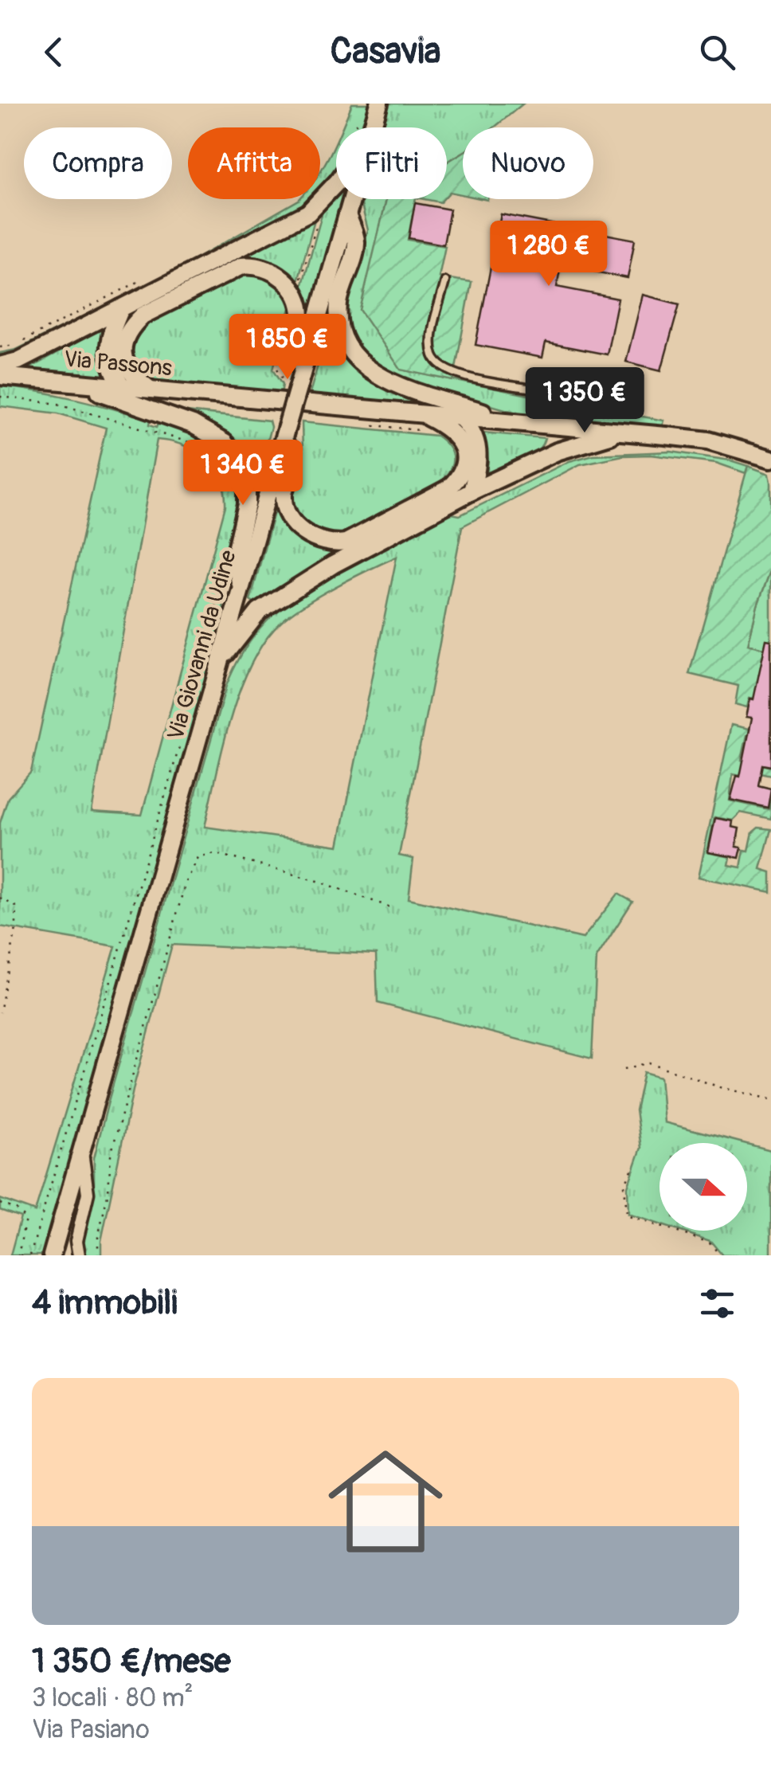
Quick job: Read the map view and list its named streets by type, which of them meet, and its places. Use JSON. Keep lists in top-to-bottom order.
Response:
{
  "streets": {
    "street": ["Via Passons", "Via Giovanni da Udine"]
  },
  "north": "right",
  "page": {
    "header": "Casavia",
    "chip": [
      "Compra",
      "Affitta",
      "Filtri",
      "Nuovo"
    ],
    "price": [
      "1 280 €",
      "1 850 €",
      "1 350 €",
      "1 340 €"
    ],
    "heading": "4 immobili",
    "list": [
      {
        "name": "1 350 €/mese",
        "note": "3 locali · 80 m² · Via Pasiano"
      }
    ]
  }
}
